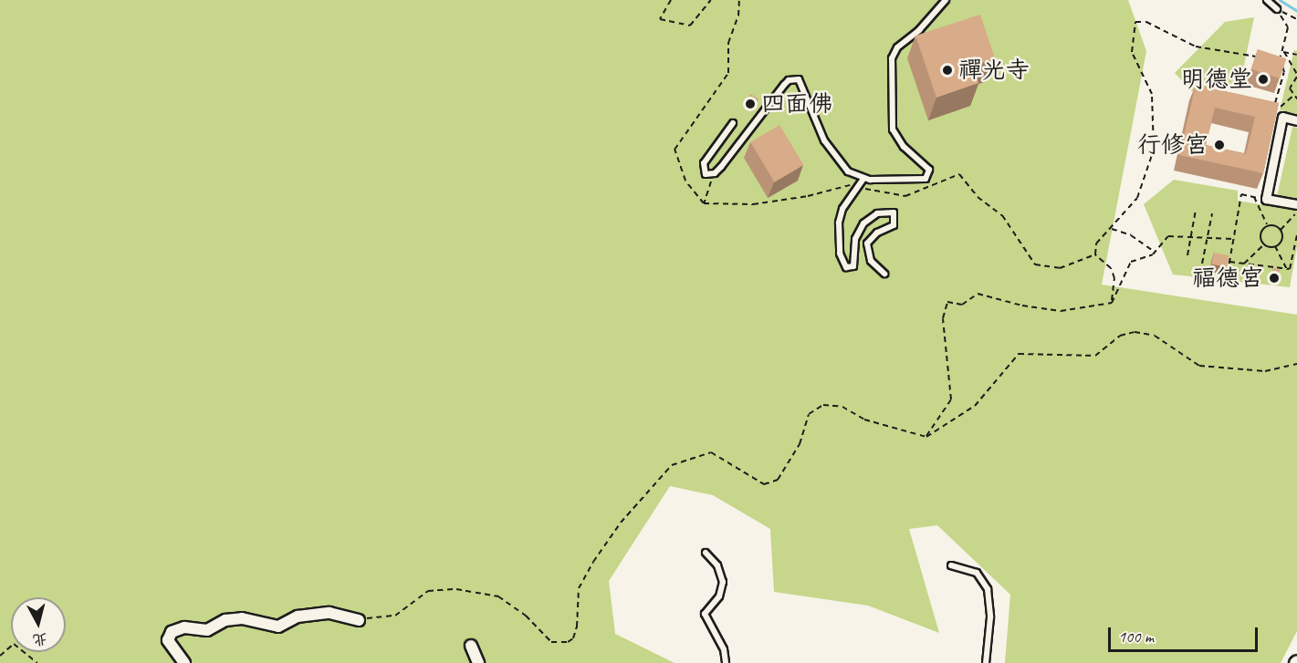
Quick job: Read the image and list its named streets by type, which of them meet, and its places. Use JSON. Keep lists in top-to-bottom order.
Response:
{
  "places": [
    "禪光寺",
    "明德堂",
    "四面佛",
    "行修宮",
    "福德宮"
  ],
  "scale_bar": "100 m",
  "north": "bottom"
}
